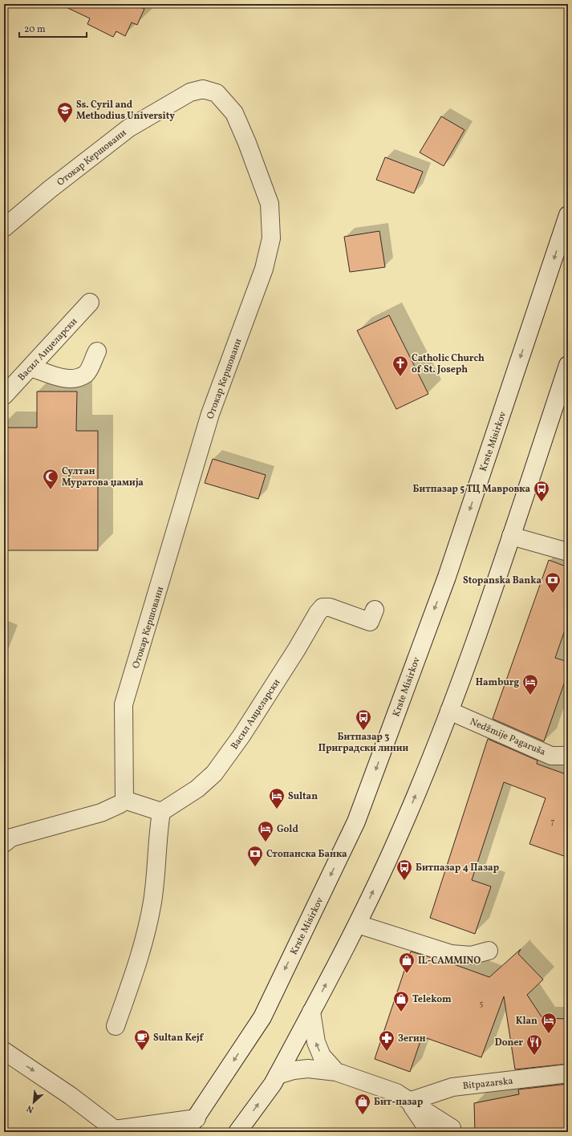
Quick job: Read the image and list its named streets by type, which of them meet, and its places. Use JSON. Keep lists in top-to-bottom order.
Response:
{
  "streets": {
    "street": [
      "Отокар Кершовани",
      "Васил Анџеларски",
      "Krste Misirkov",
      "Nedžmije Pagaruša",
      "Bitpazarska"
    ]
  },
  "places": {
    "school or university": ["Ss. Cyril and Methodius University"],
    "church": ["Catholic Church of St. Joseph"],
    "mosque": ["Султан Муратова џамија"],
    "bus stop": ["Битпазар 5 ТЦ Мавровка", "Битпазар 3 Приградски линии", "Битпазар 4 Пазар"],
    "bank": ["Stopanska Banka", "Стопанска Банка"],
    "hotel": [
      "Hamburg",
      "Sultan",
      "Gold",
      "Klan"
    ],
    "shop": ["IL-CAMMINO", "Telekom", "Бит-пазар"],
    "cafe": ["Sultan Kejf"],
    "pharmacy": ["Зегин"],
    "restaurant": ["Doner"]
  },
  "house_numbers": ["7", "5"],
  "scale_bar": "20 m",
  "north": "bottom left"
}
